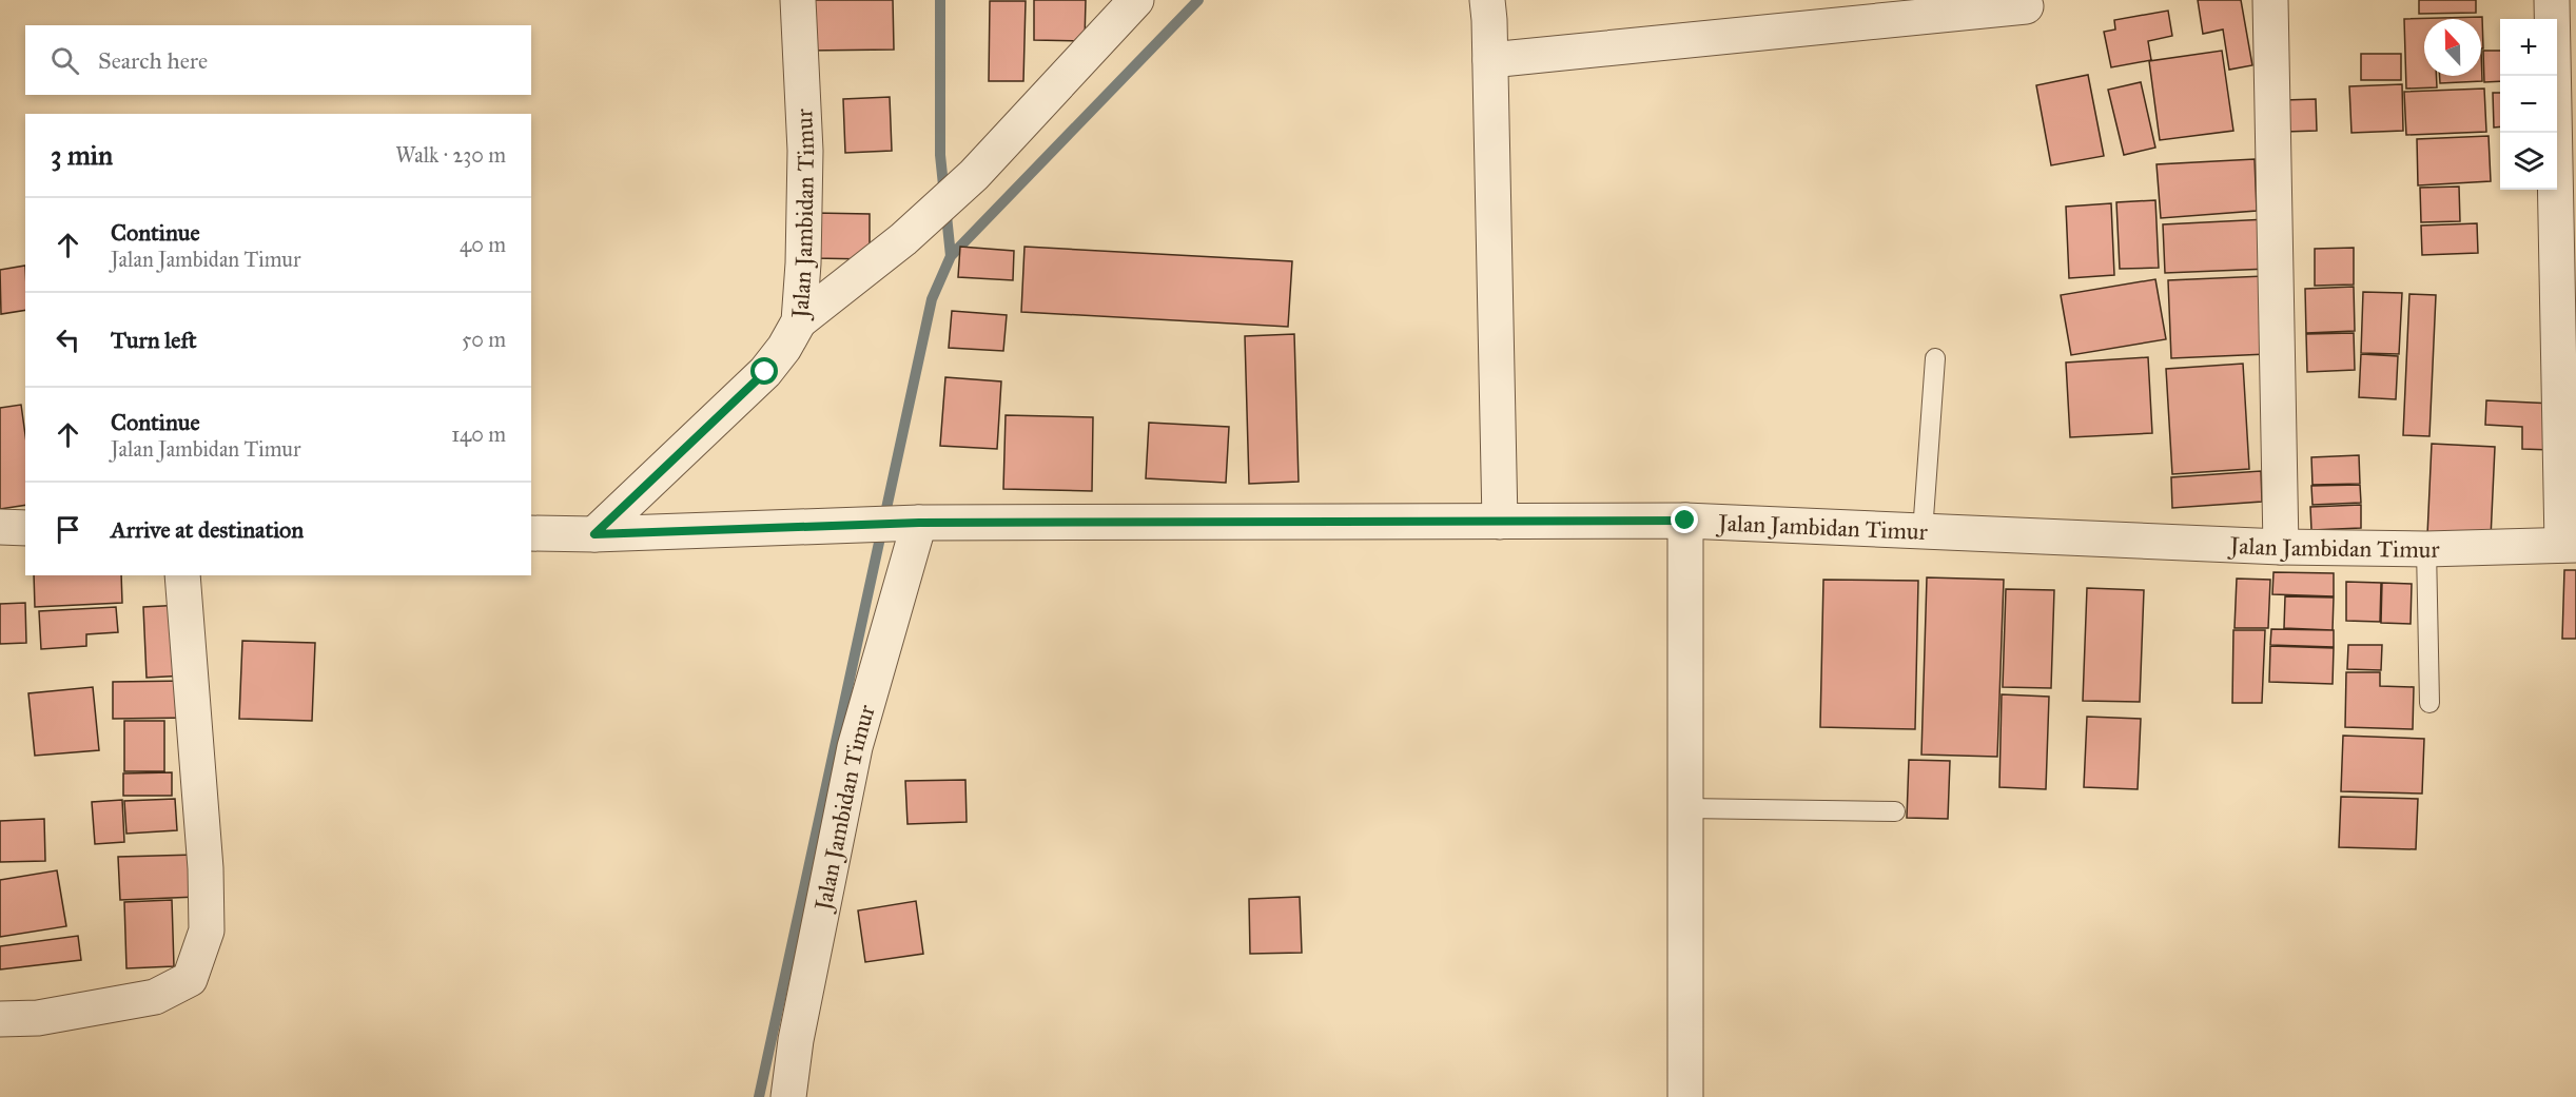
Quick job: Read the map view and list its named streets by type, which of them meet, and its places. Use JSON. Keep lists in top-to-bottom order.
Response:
{
  "streets": {
    "street": ["Jalan Jambidan Timur"]
  },
  "north": "top",
  "page": {
    "map_buttons": ["+", "−"],
    "search": "Search here",
    "heading": ["3 min", "Walk · 230 m"],
    "list": [
      ["Continue", "Jalan Jambidan Timur", "40 m"],
      ["Turn left", "50 m"],
      ["Continue", "Jalan Jambidan Timur", "140 m"],
      "Arrive at destination"
    ]
  }
}
